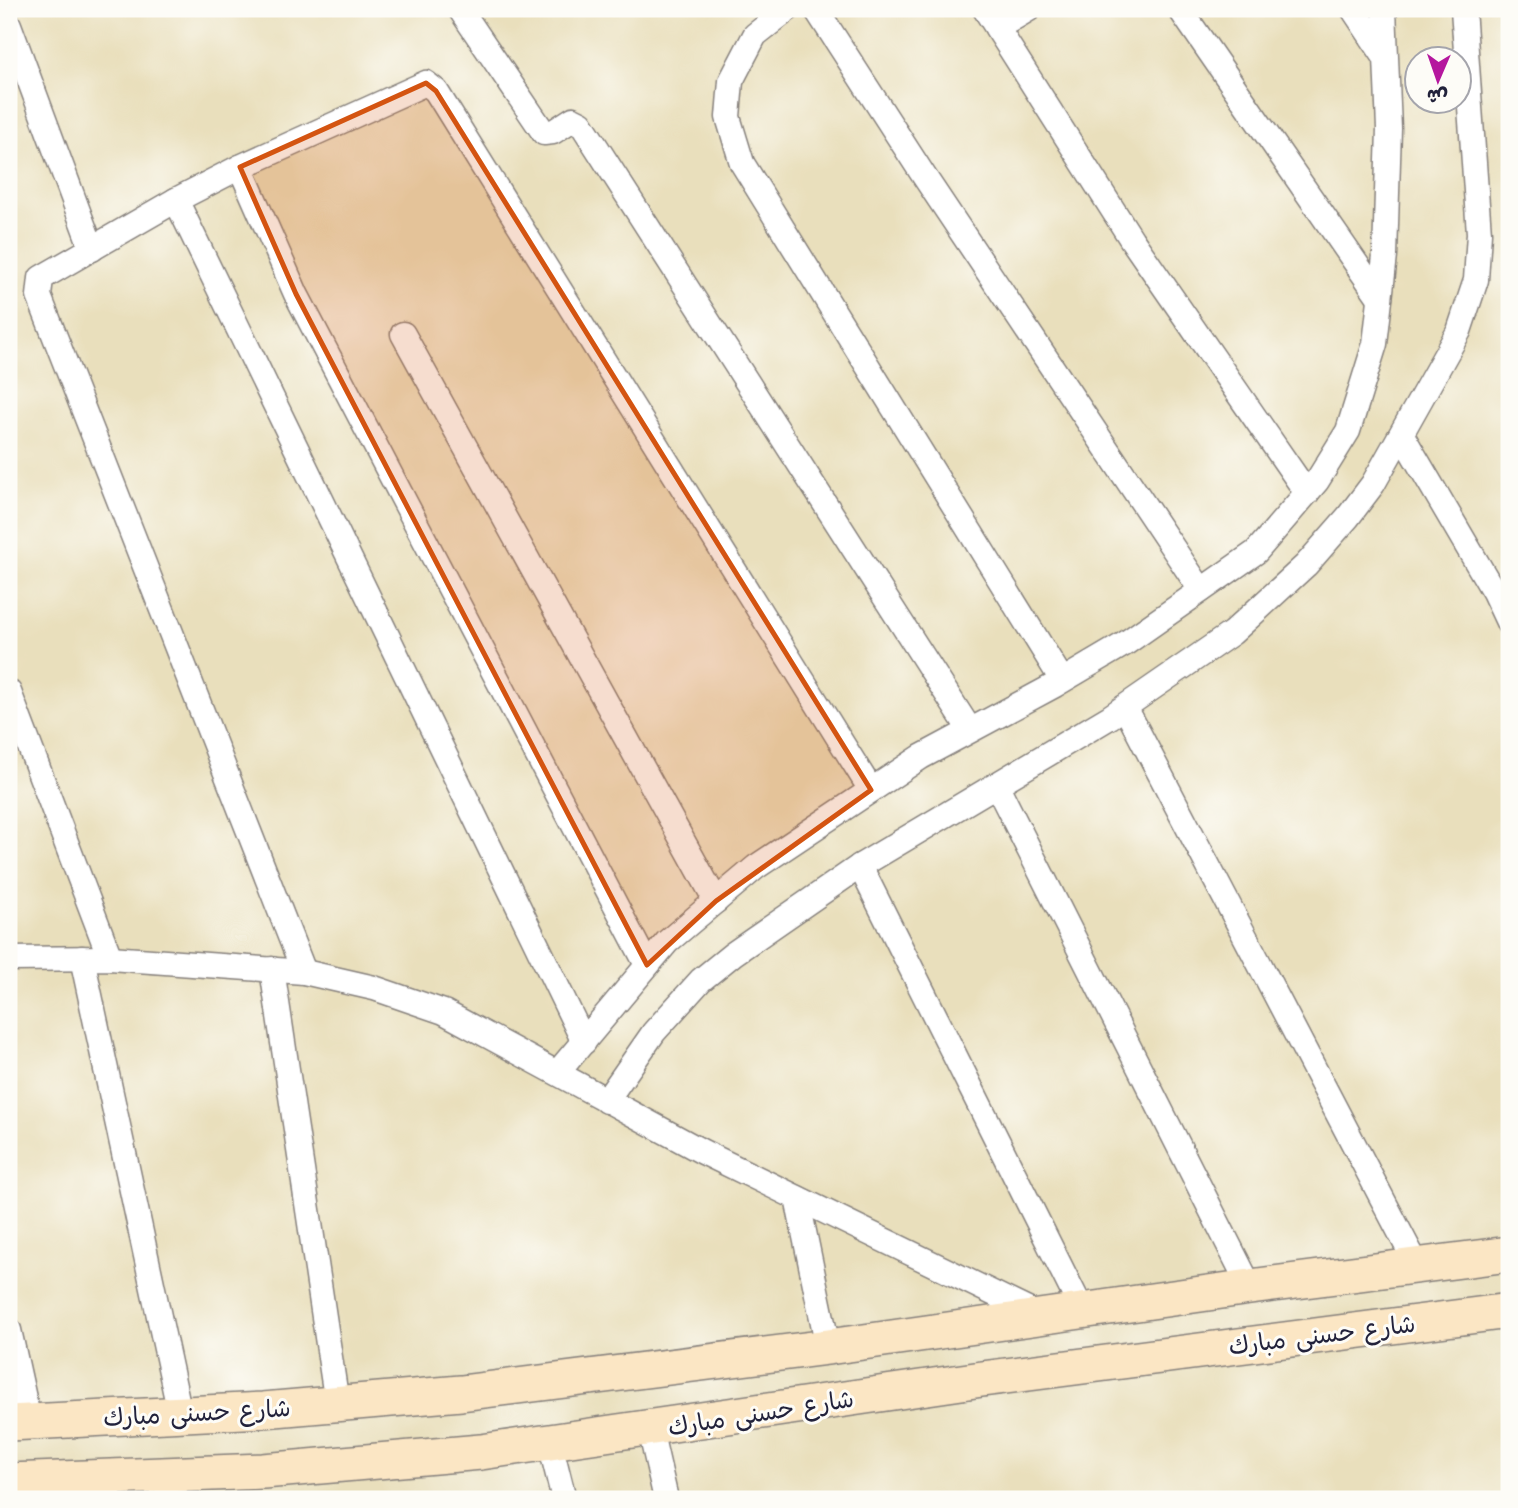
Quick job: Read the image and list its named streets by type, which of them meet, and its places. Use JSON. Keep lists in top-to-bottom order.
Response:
{
  "streets": {
    "main road": ["شارع حسنى مبارك"]
  },
  "north": "bottom"
}
